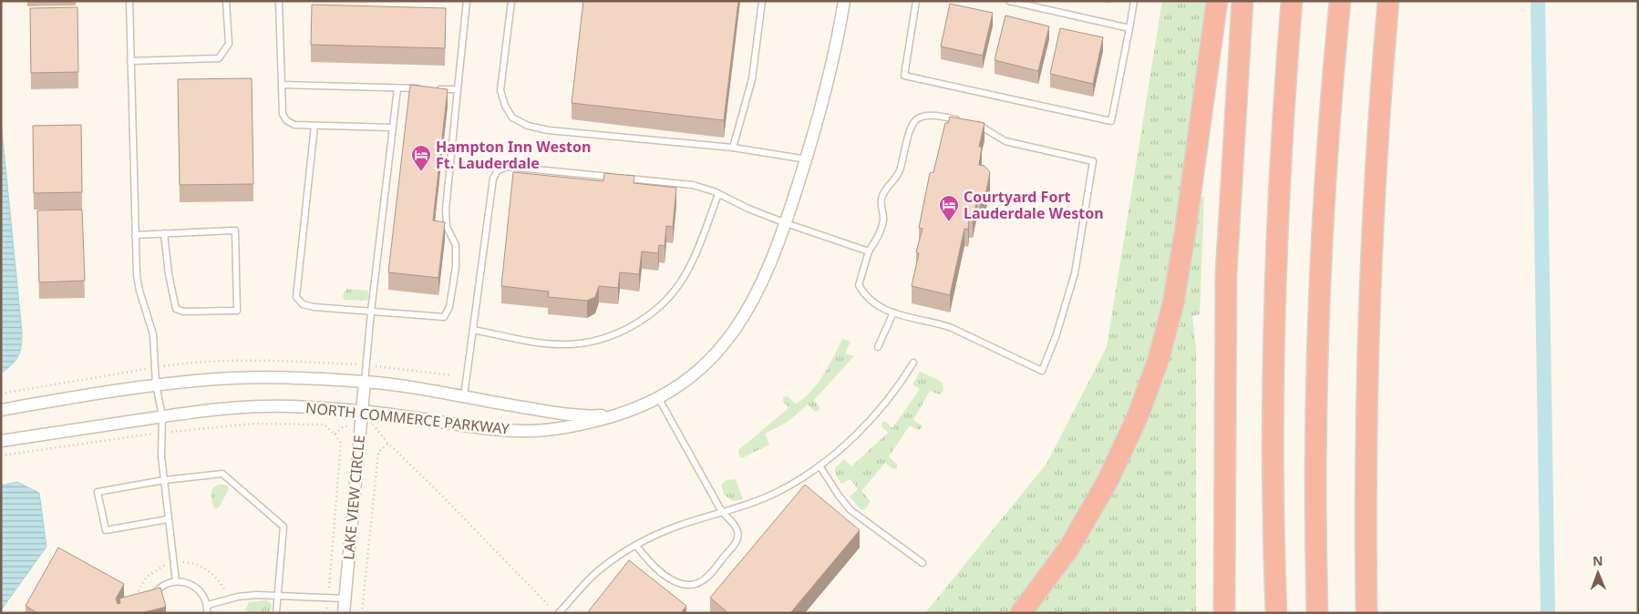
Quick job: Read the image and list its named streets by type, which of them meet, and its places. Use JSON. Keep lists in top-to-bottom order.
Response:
{
  "streets": {
    "street": ["NORTH COMMERCE PARKWAY", "LAKE VIEW CIRCLE"]
  },
  "crossings": [
    ["NORTH COMMERCE PARKWAY", "LAKE VIEW CIRCLE"]
  ],
  "places": {
    "hotel": ["Hampton Inn Weston Ft. Lauderdale", "Courtyard Fort Lauderdale Weston"]
  },
  "north": "top"
}
